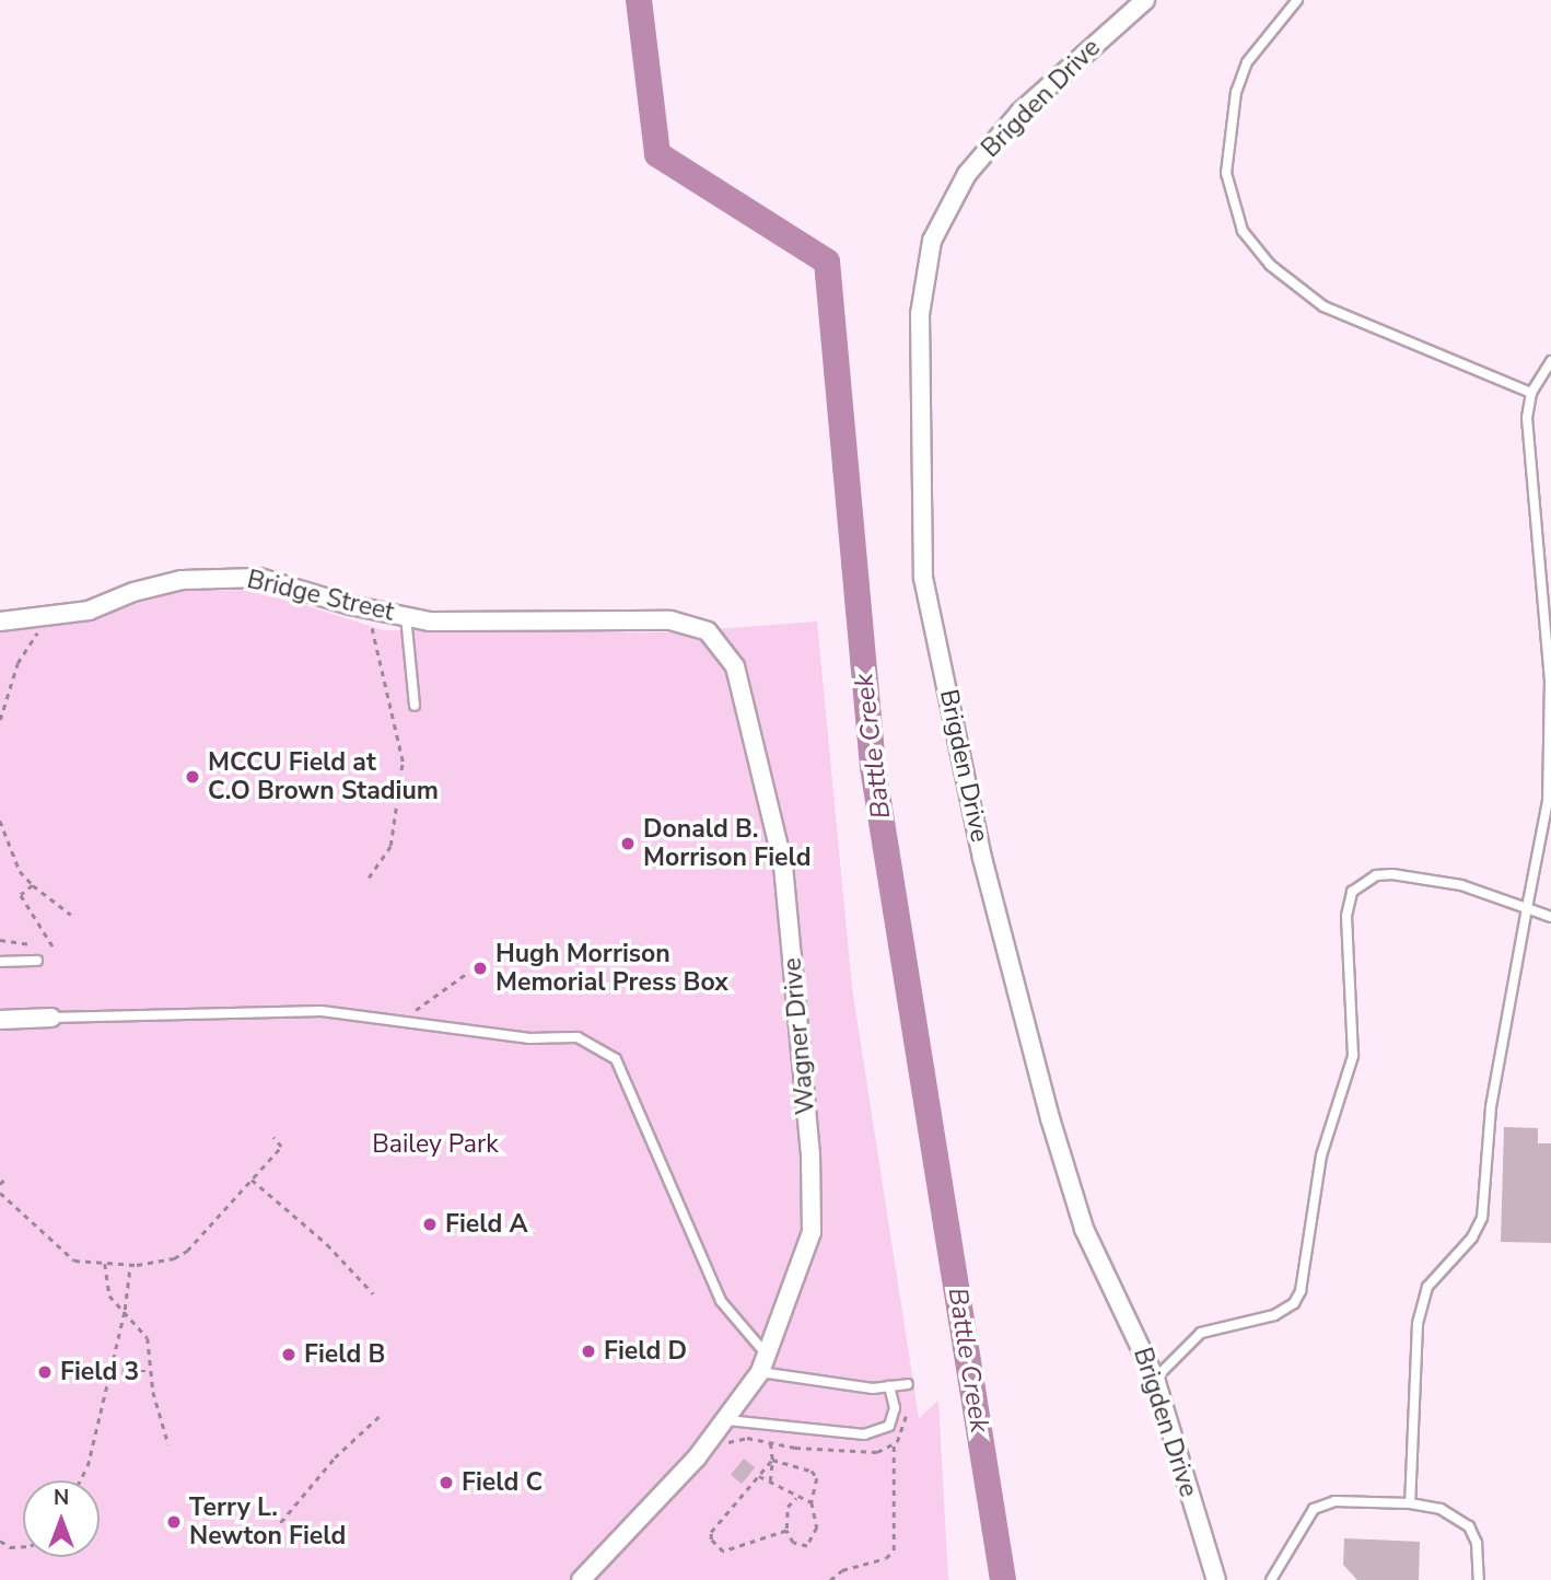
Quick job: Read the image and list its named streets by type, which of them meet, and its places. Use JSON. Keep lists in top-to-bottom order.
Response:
{
  "streets": {
    "street": ["Brigden Drive", "Bridge Street", "Wagner Drive"]
  },
  "crossings": [
    ["Bridge Street", "Wagner Drive"]
  ],
  "water": ["Battle Creek"],
  "parks": ["Bailey Park"],
  "places": [
    "MCCU Field at C.O Brown Stadium",
    "Donald B. Morrison Field",
    "Hugh Morrison Memorial Press Box",
    "Field A",
    "Field D",
    "Field B",
    "Field 3",
    "Field C",
    "Terry L. Newton Field"
  ],
  "north": "top"
}
